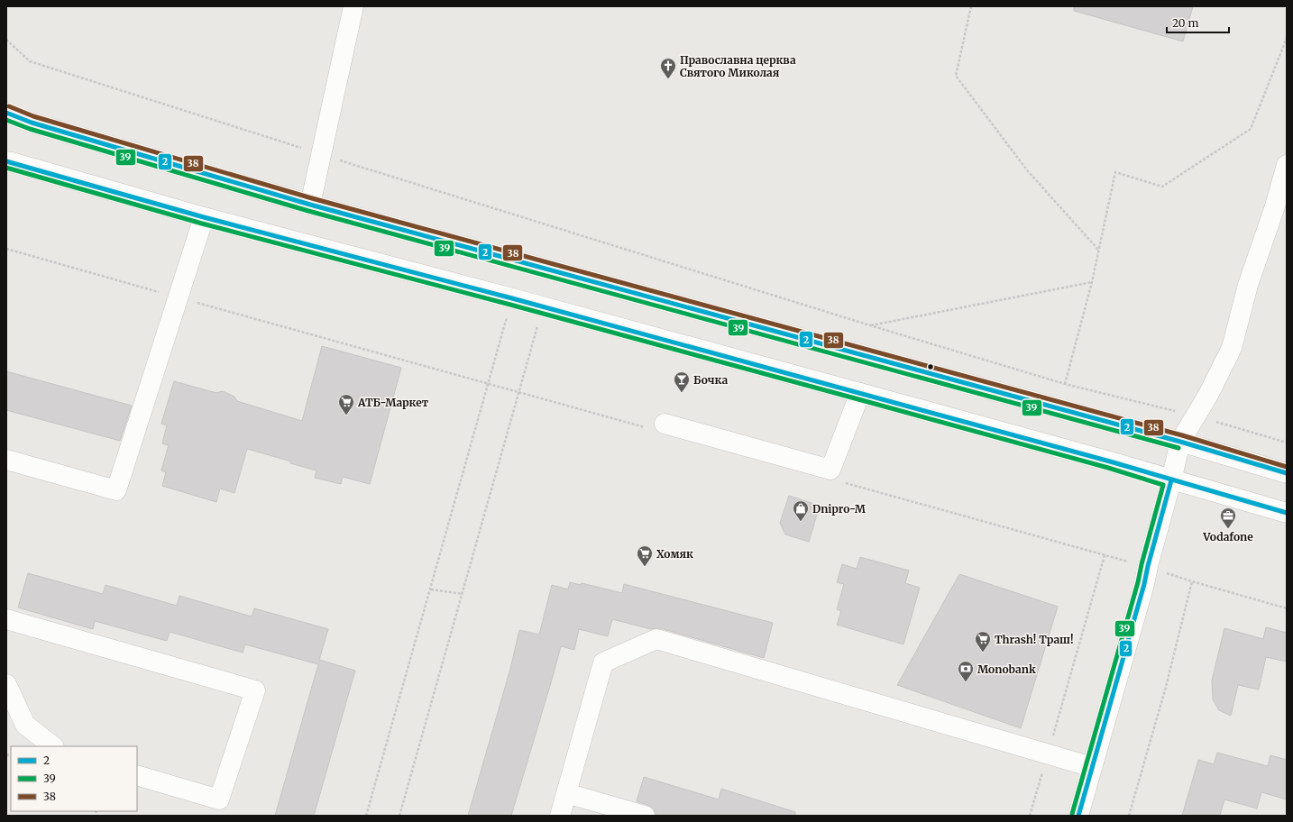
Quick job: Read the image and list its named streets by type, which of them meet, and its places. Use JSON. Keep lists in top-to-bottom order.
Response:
{
  "places": {
    "church": ["Православна церква Святого Миколая"],
    "bar": ["Бочка"],
    "supermarket": ["АТБ-Маркет", "Хомяк", "Thrash! Траш!"],
    "shop": ["Dnipro-M"],
    "office": ["Vodafone"],
    "bank": ["Monobank"]
  },
  "lines": ["transit line 38", "transit line 2", "transit line 39"],
  "legend": ["2", "39", "38"],
  "scale_bar": "20 m"
}
